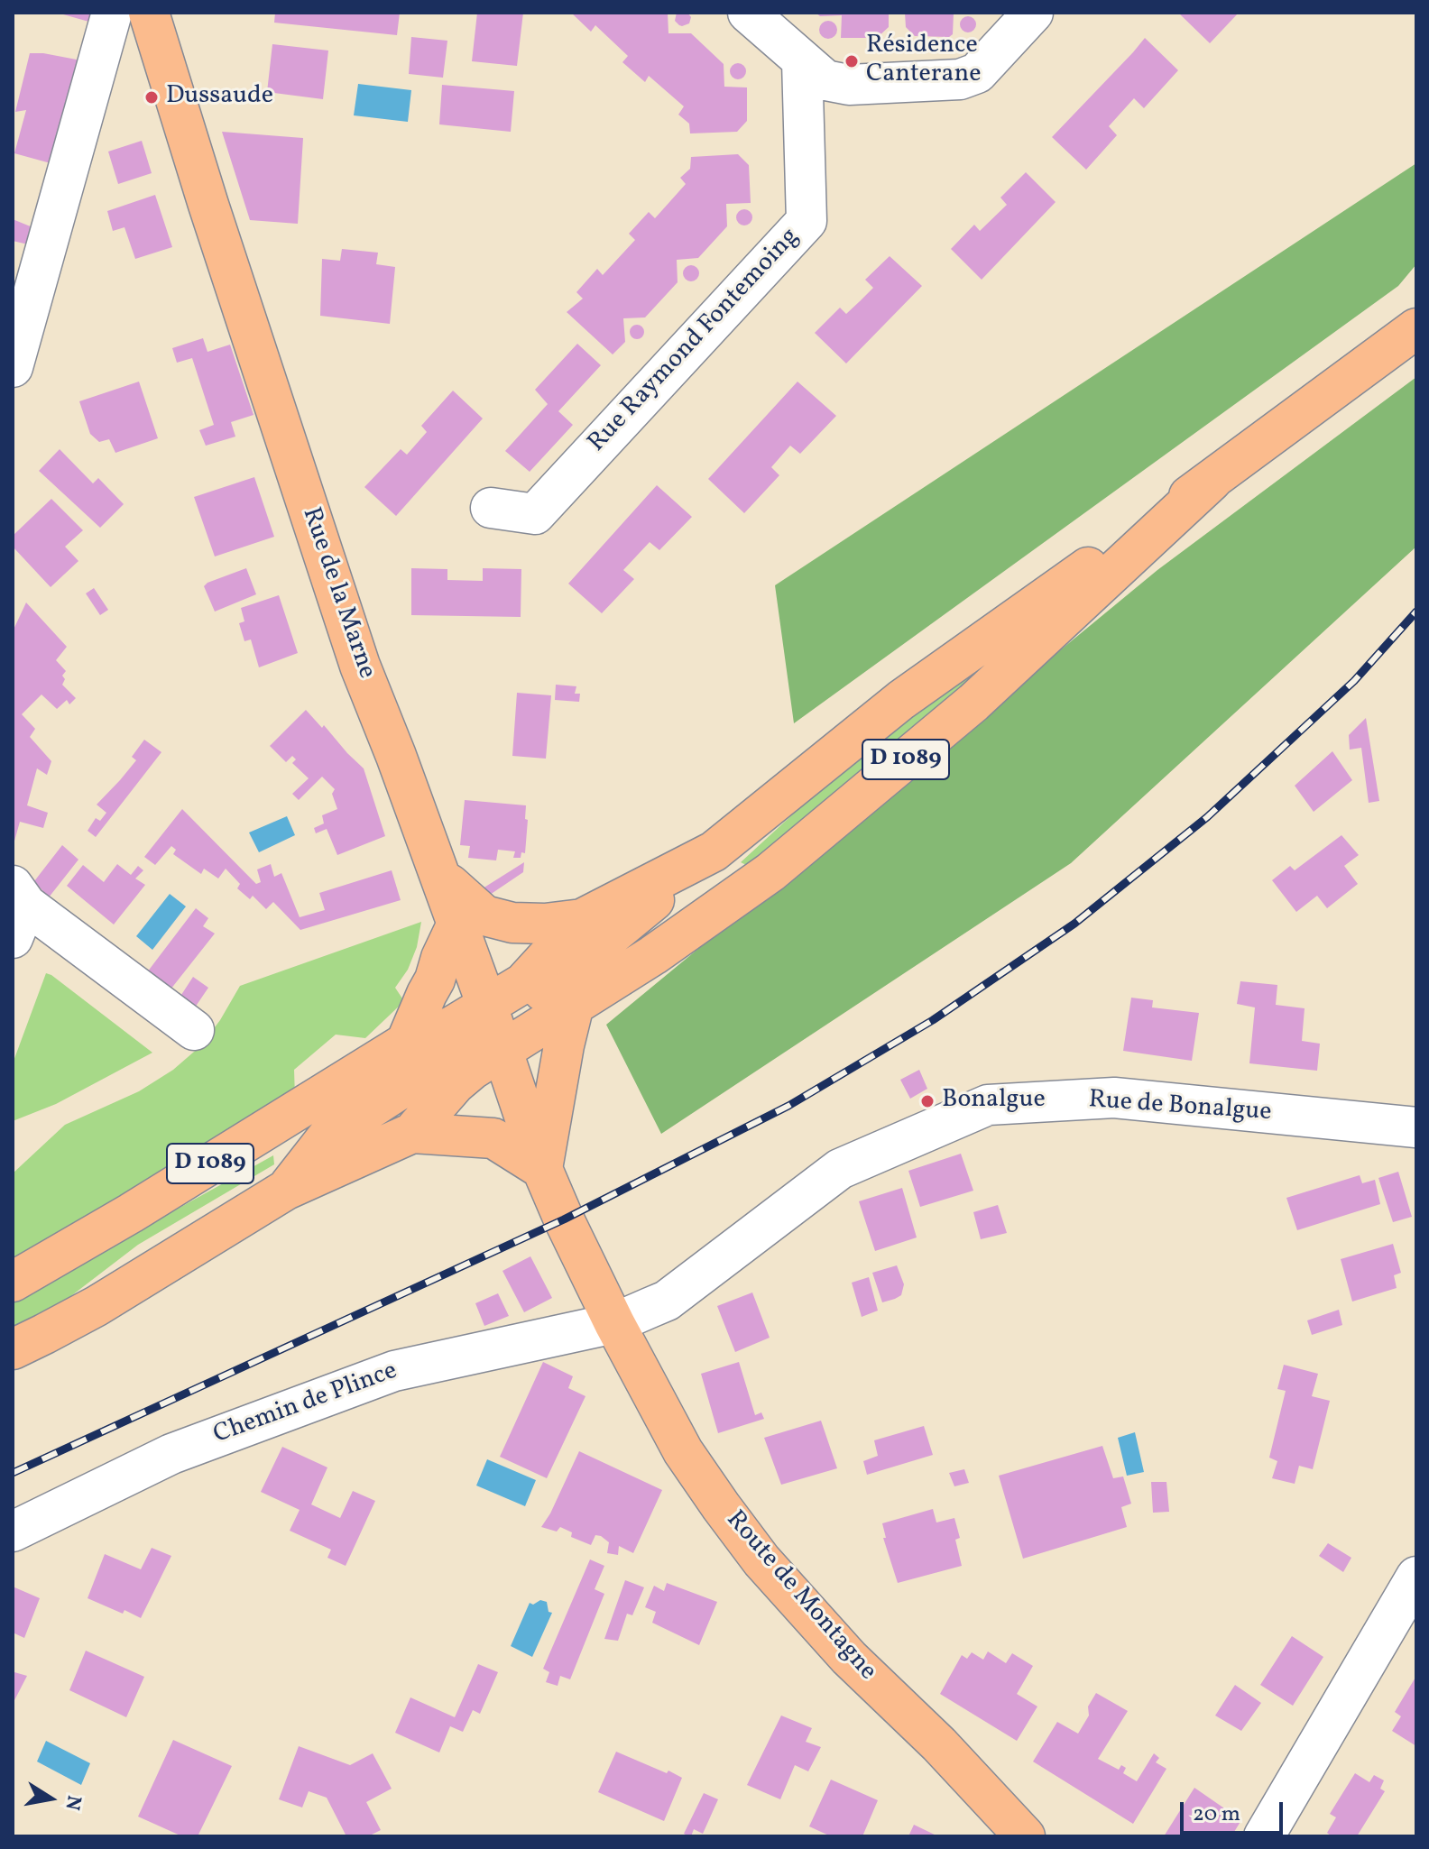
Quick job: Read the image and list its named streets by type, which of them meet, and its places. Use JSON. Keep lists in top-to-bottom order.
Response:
{
  "streets": {
    "main road": ["Rue de la Marne", "D 1089", "Route de Montagne"],
    "street": ["Rue Raymond Fontemoing", "Rue de Bonalgue", "Chemin de Plince"]
  },
  "crossings": [
    ["Rue de la Marne", "D 1089"],
    ["Rue de la Marne", "Route de Montagne"],
    ["Rue de Bonalgue", "Chemin de Plince"],
    ["Rue de Bonalgue", "Route de Montagne"],
    ["Chemin de Plince", "Route de Montagne"]
  ],
  "places": ["Résidence Canterane", "Dussaude", "Bonalgue"],
  "scale_bar": "20 m",
  "north": "right"
}
